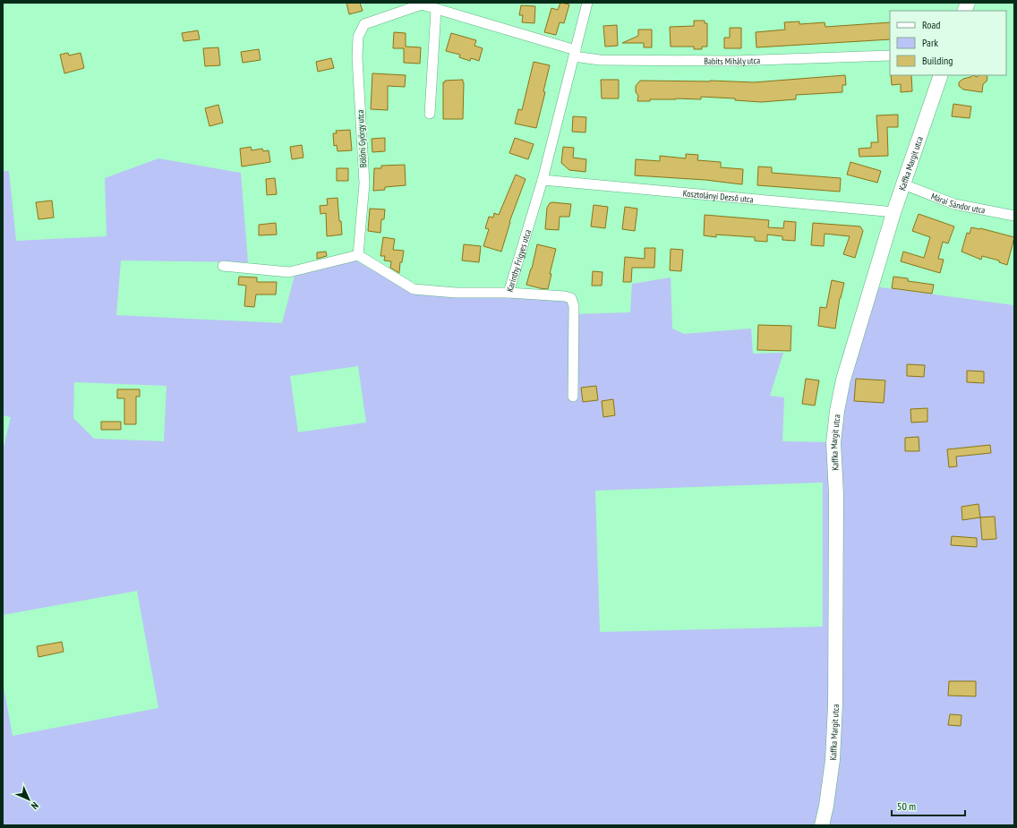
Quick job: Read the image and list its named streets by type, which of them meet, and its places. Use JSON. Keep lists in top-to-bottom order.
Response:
{
  "streets": {
    "street": [
      "Babits Mihály utca",
      "Bölöni György utca",
      "Kaffka Margit utca",
      "Kosztolányi Dezső utca",
      "Márai Sándor utca",
      "Karinthy Frigyes utca"
    ]
  },
  "crossings": [
    ["Babits Mihály utca", "Bölöni György utca"],
    ["Babits Mihály utca", "Karinthy Frigyes utca"],
    ["Bölöni György utca", "Karinthy Frigyes utca"],
    ["Kaffka Margit utca", "Kosztolányi Dezső utca"],
    ["Kaffka Margit utca", "Márai Sándor utca"],
    ["Kosztolányi Dezső utca", "Karinthy Frigyes utca"]
  ],
  "legend": ["Road", "Park", "Building"],
  "scale_bar": "50 m",
  "north": "bottom right"
}
